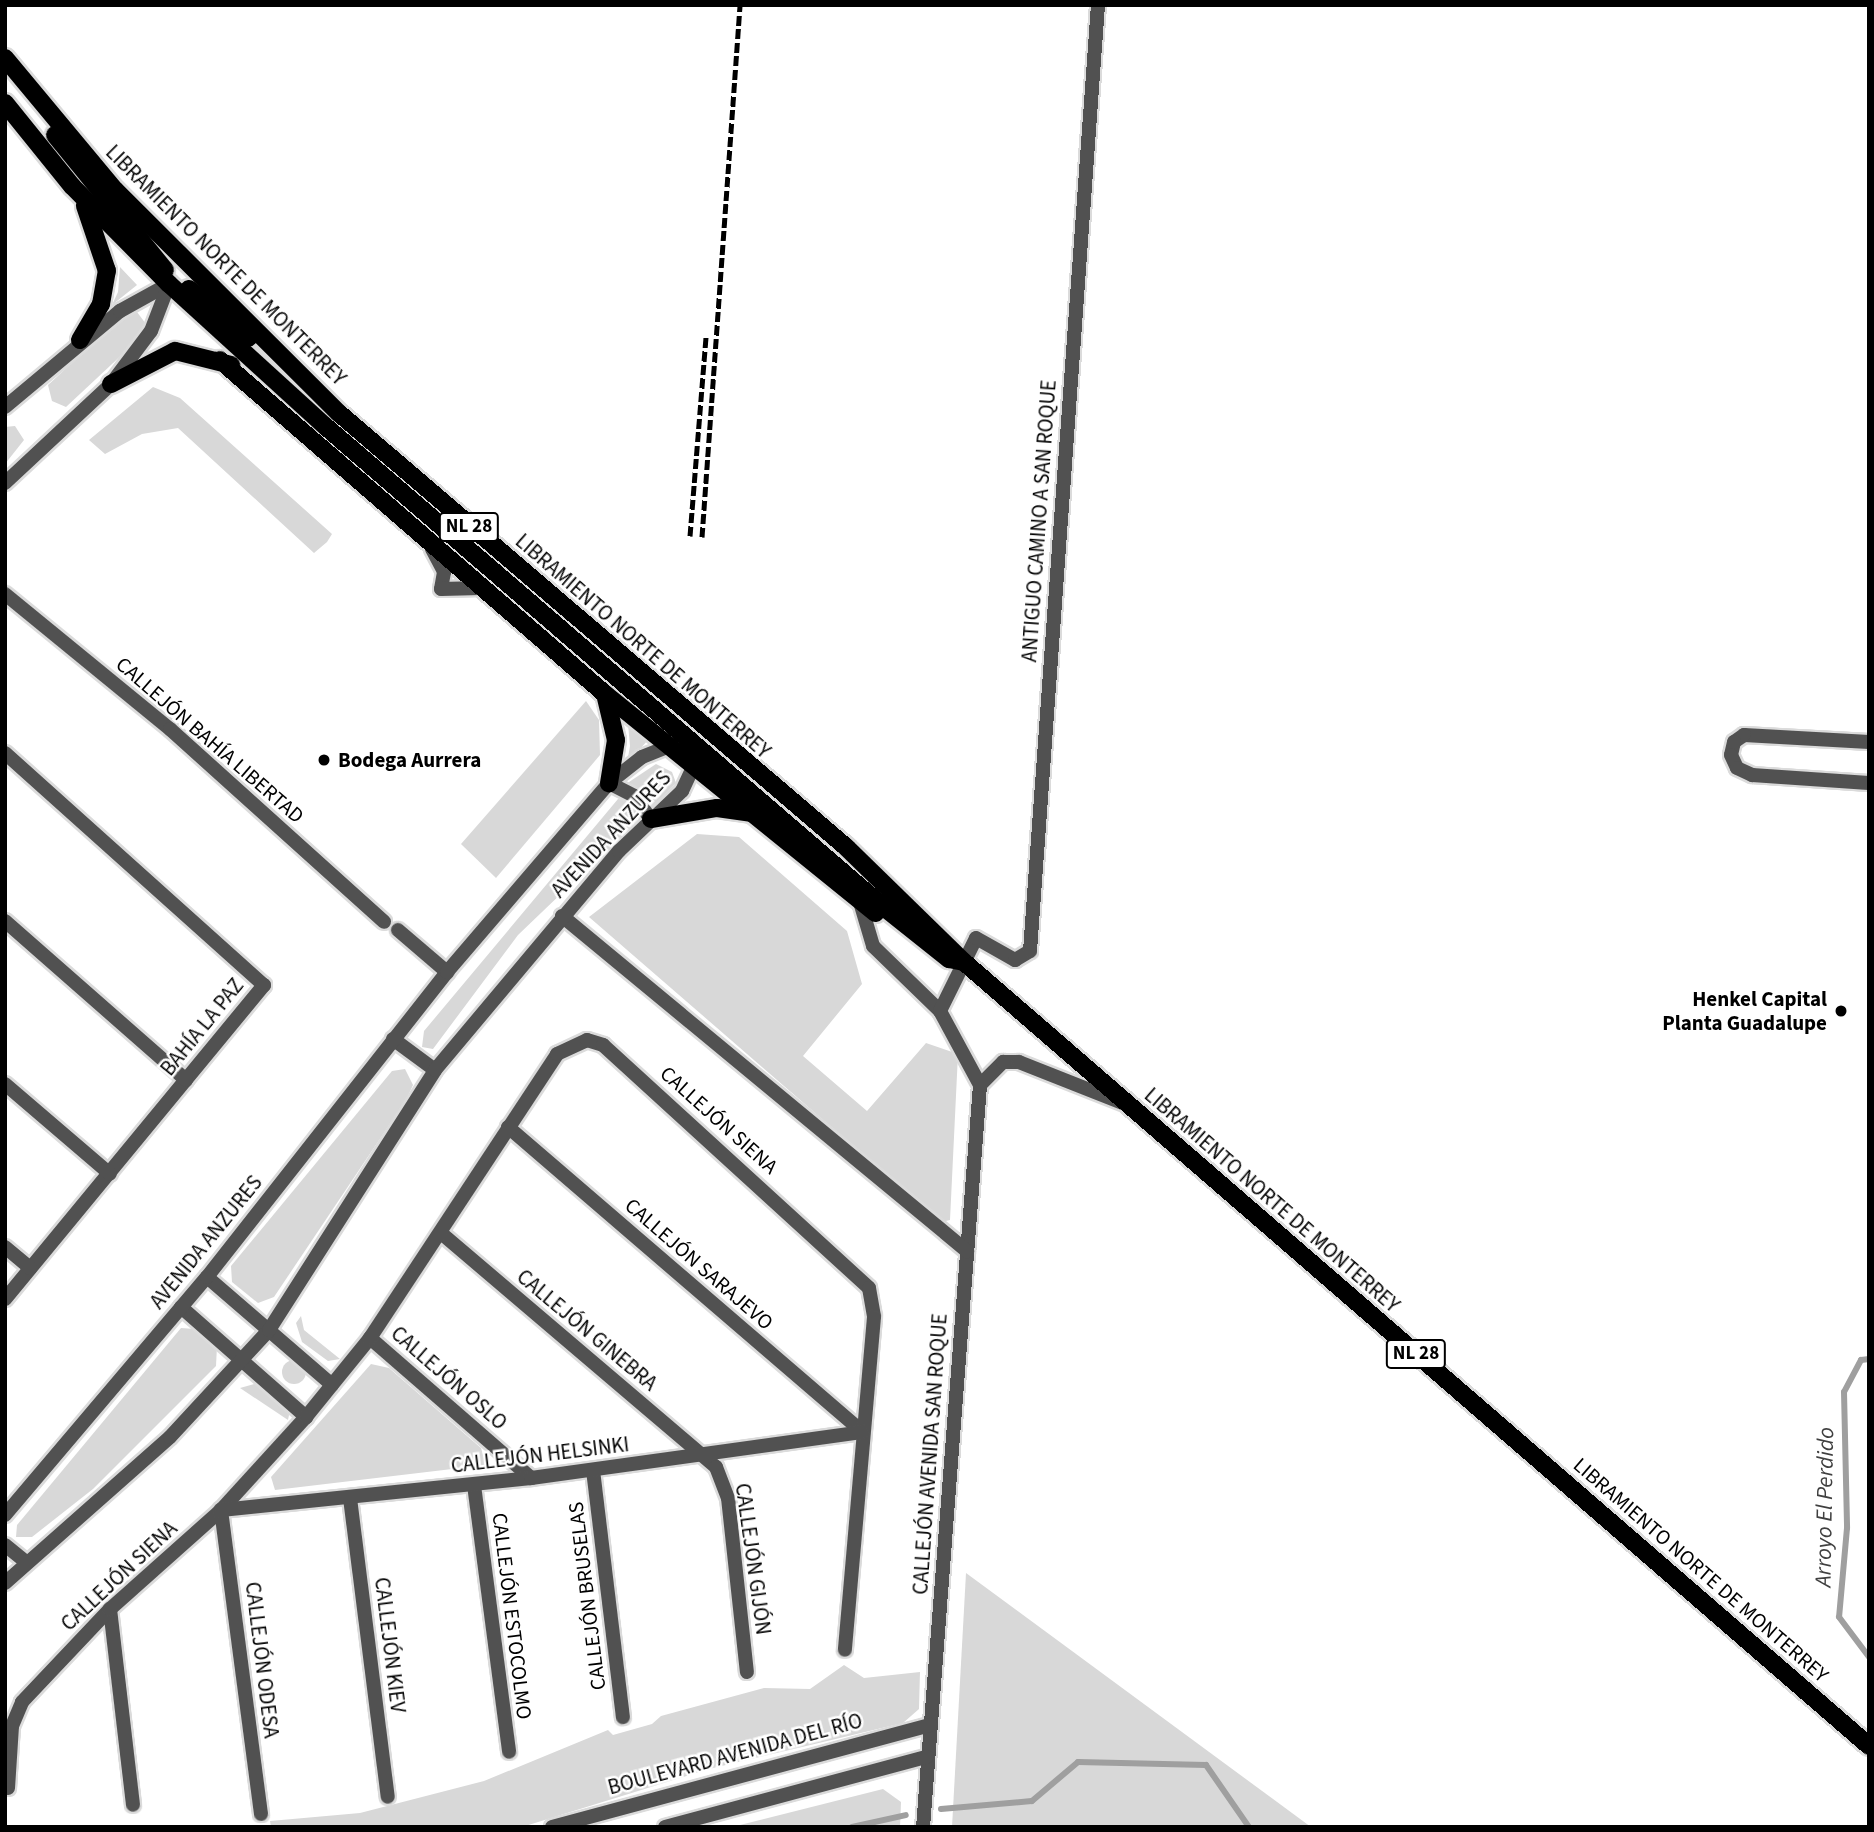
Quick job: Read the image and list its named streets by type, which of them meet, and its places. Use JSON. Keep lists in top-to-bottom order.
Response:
{
  "streets": {
    "main road": ["LIBRAMIENTO NORTE DE MONTERREY", "NL 28"],
    "street": [
      "ANTIGUO CAMINO A SAN ROQUE",
      "CALLEJÓN BAHÍA LIBERTAD",
      "AVENIDA ANZURES",
      "BAHÍA LA PAZ",
      "CALLEJÓN SIENA",
      "CALLEJÓN SARAJEVO",
      "CALLEJÓN GINEBRA",
      "CALLEJÓN OSLO",
      "CALLEJÓN AVENIDA SAN ROQUE",
      "CALLEJÓN HELSINKI",
      "CALLEJÓN GIJÓN",
      "CALLEJÓN BRUSELAS",
      "CALLEJÓN ESTOCOLMO",
      "CALLEJÓN KIEV",
      "CALLEJÓN ODESA",
      "BOULEVARD AVENIDA DEL RÍO"
    ]
  },
  "crossings": [
    ["LIBRAMIENTO NORTE DE MONTERREY", "ANTIGUO CAMINO A SAN ROQUE"],
    ["LIBRAMIENTO NORTE DE MONTERREY", "AVENIDA ANZURES"],
    ["CALLEJÓN SIENA", "CALLEJÓN SARAJEVO"],
    ["CALLEJÓN SIENA", "CALLEJÓN GINEBRA"],
    ["CALLEJÓN SIENA", "CALLEJÓN OSLO"],
    ["CALLEJÓN SIENA", "CALLEJÓN HELSINKI"],
    ["CALLEJÓN SIENA", "CALLEJÓN ODESA"],
    ["CALLEJÓN SARAJEVO", "CALLEJÓN HELSINKI"],
    ["CALLEJÓN GINEBRA", "CALLEJÓN HELSINKI"],
    ["CALLEJÓN GINEBRA", "CALLEJÓN GIJÓN"],
    ["CALLEJÓN OSLO", "CALLEJÓN HELSINKI"],
    ["CALLEJÓN AVENIDA SAN ROQUE", "BOULEVARD AVENIDA DEL RÍO"],
    ["CALLEJÓN HELSINKI", "CALLEJÓN GIJÓN"],
    ["CALLEJÓN HELSINKI", "CALLEJÓN BRUSELAS"],
    ["CALLEJÓN HELSINKI", "CALLEJÓN ESTOCOLMO"],
    ["CALLEJÓN HELSINKI", "CALLEJÓN KIEV"],
    ["CALLEJÓN HELSINKI", "CALLEJÓN ODESA"]
  ],
  "water": ["Arroyo El Perdido"],
  "places": ["Bodega Aurrera", "Henkel Capital Planta Guadalupe"]
}
